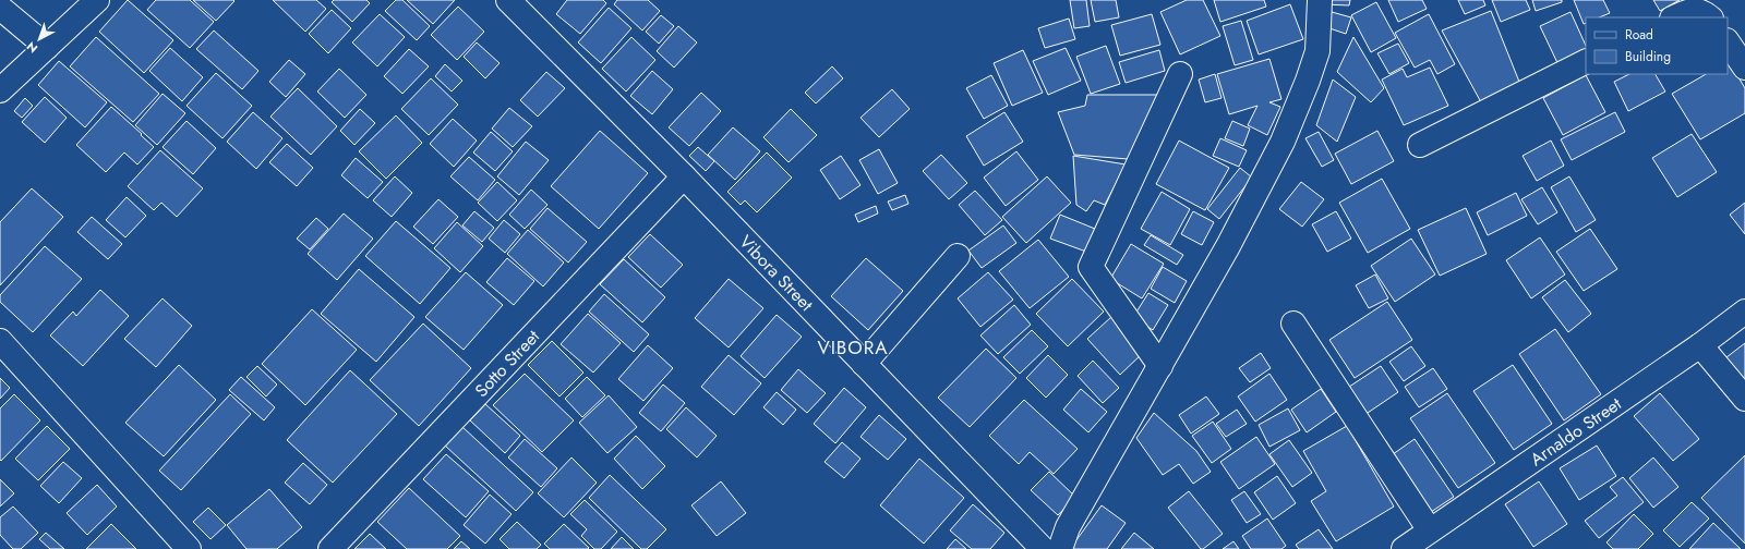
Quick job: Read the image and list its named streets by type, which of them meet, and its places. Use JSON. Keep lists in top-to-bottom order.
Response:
{
  "streets": {
    "street": ["Vibora Street", "Sotto Street", "Arnaldo Street"]
  },
  "crossings": [
    ["Vibora Street", "Sotto Street"]
  ],
  "districts": ["VIBORA"],
  "legend": ["Road", "Building"],
  "north": "bottom left"
}
